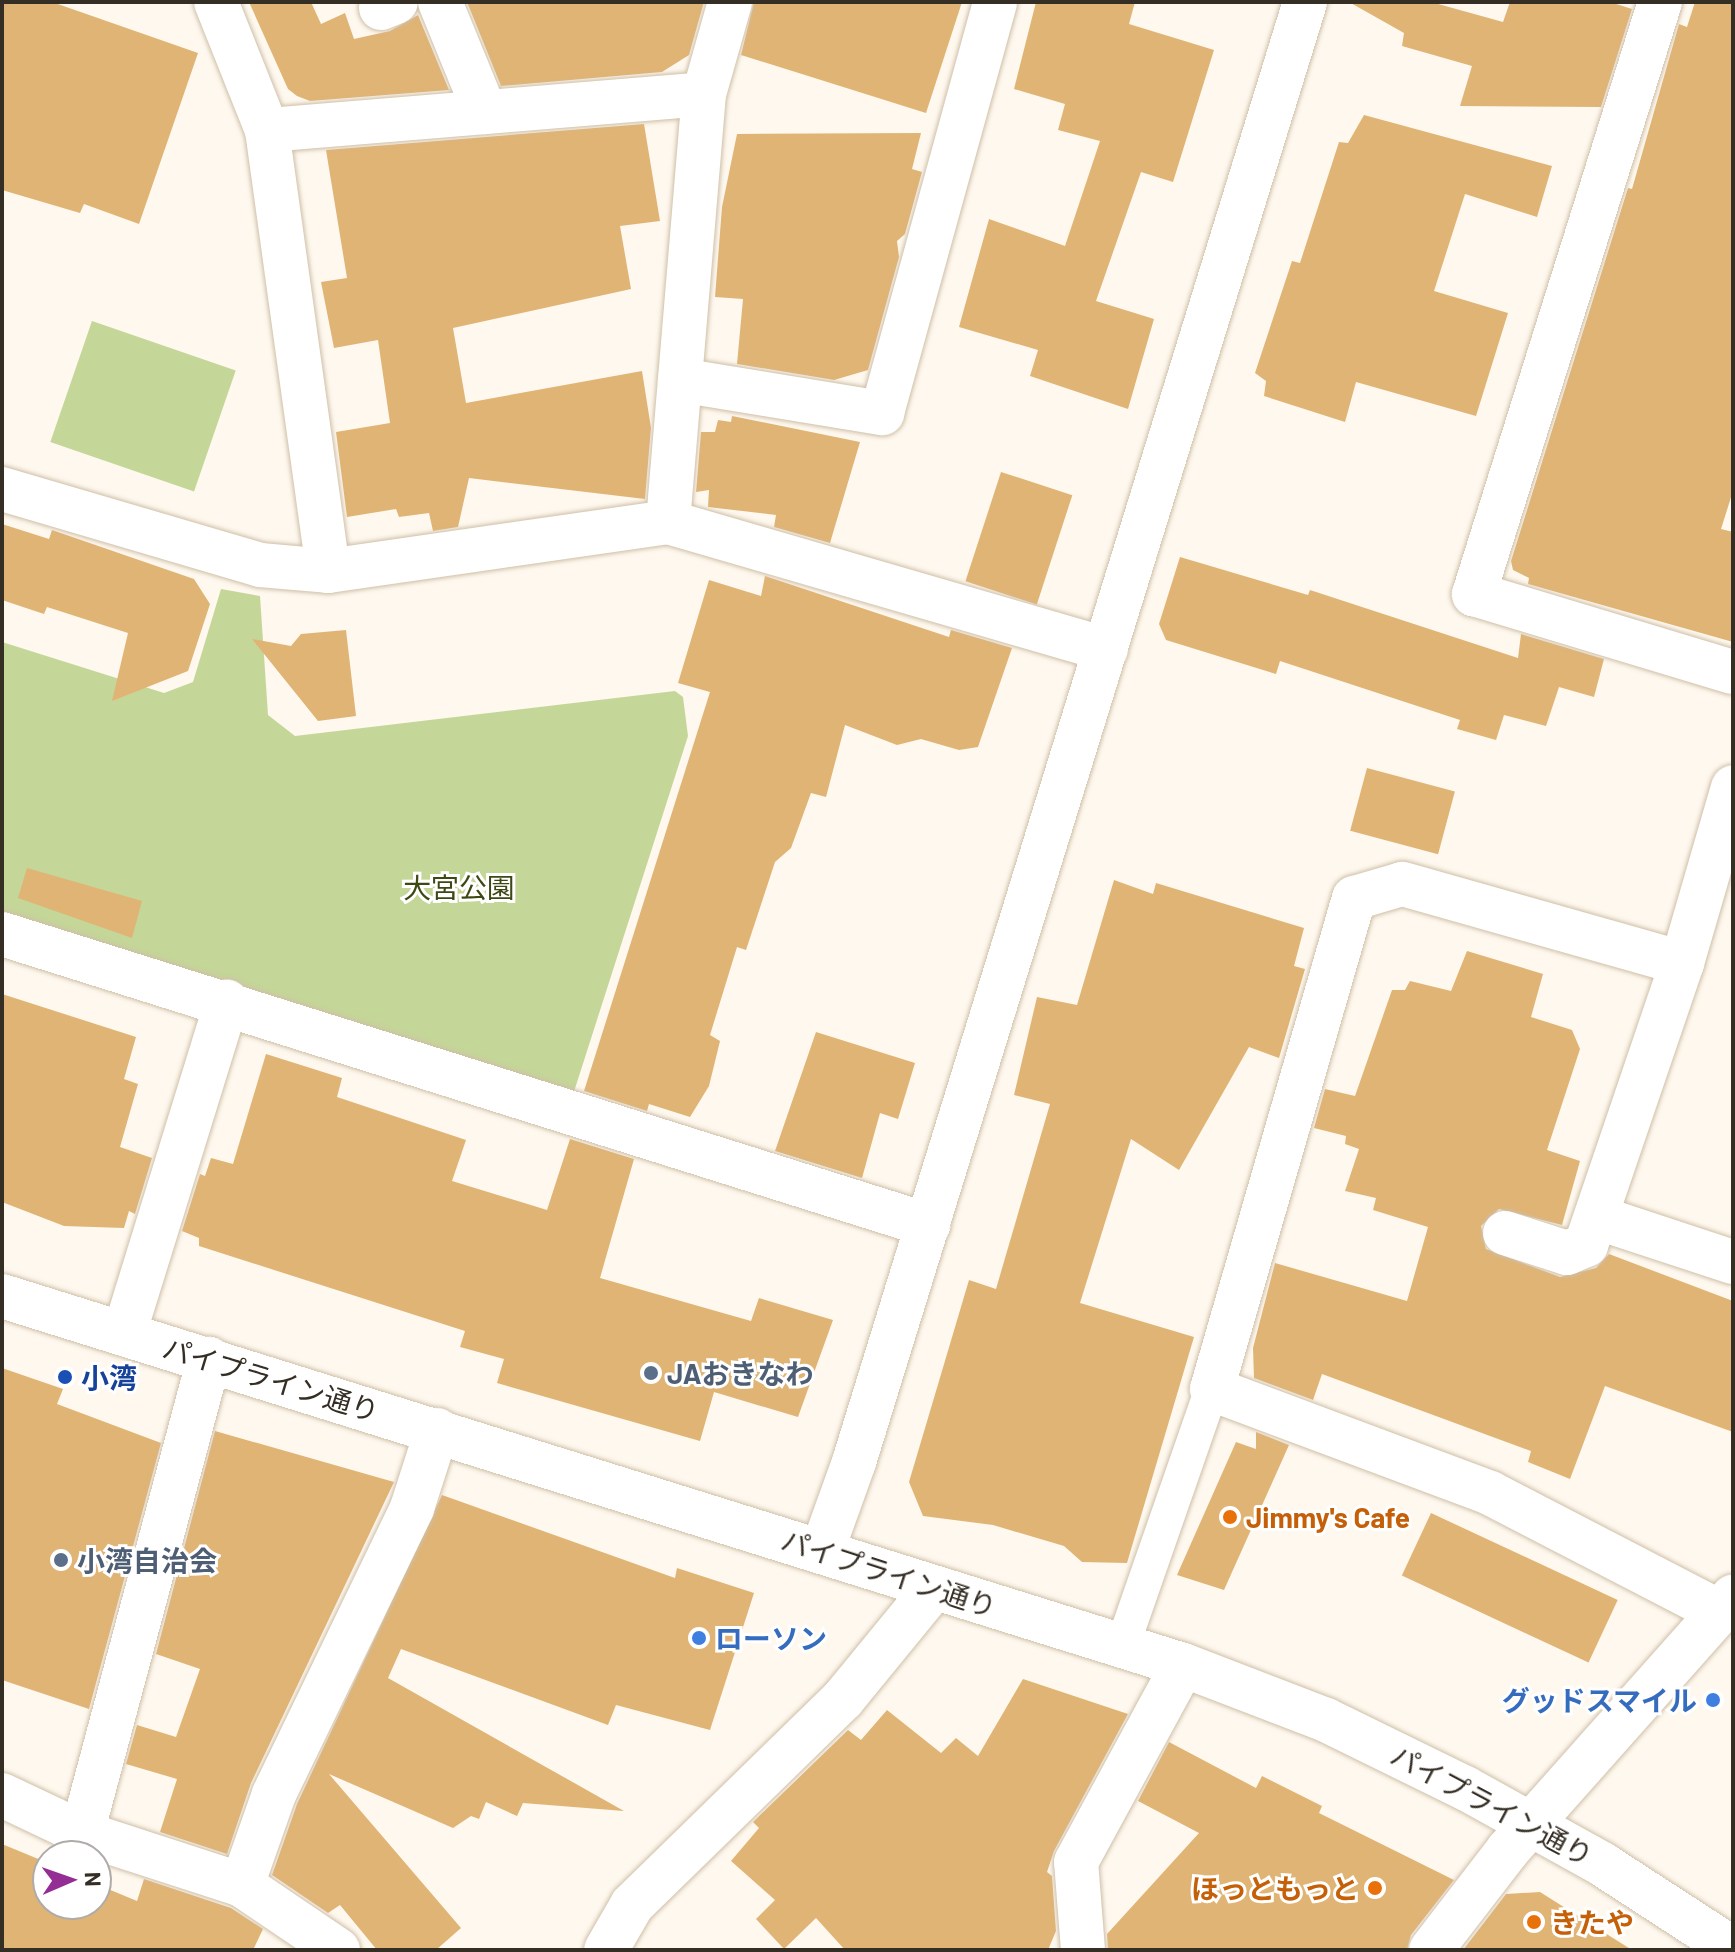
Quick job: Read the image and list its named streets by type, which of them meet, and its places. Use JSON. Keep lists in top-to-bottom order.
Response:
{
  "streets": {
    "street": ["パイプライン通り"]
  },
  "parks": ["大宮公園"],
  "places": [
    "JAおきなわ",
    "小湾",
    "Jimmy's Cafe",
    "小湾自治会",
    "ローソン",
    "グッドスマイル",
    "ほっともっと",
    "きたや"
  ],
  "north": "right"
}
